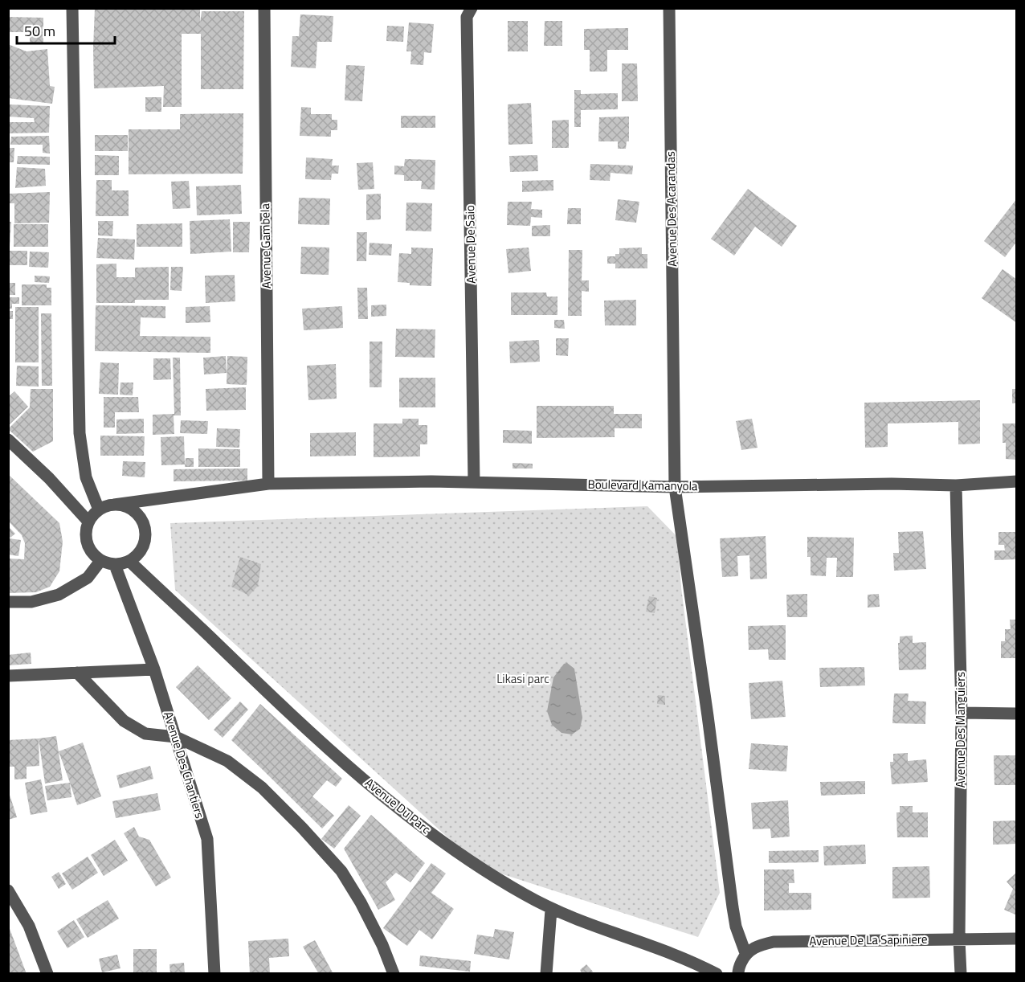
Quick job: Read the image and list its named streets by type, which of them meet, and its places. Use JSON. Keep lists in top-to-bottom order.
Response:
{
  "streets": {
    "street": [
      "Avenue Des Acarandas",
      "Avenue De Saio",
      "Avenue Gambela",
      "Boulevard Kamanyola",
      "Avenue Des Manguiers",
      "Avenue Des Chantiers",
      "Avenue Du Parc",
      "Avenue De La Sapiniere"
    ]
  },
  "crossings": [
    ["Avenue Des Acarandas", "Boulevard Kamanyola"],
    ["Avenue Des Acarandas", "Avenue De La Sapiniere"],
    ["Avenue De Saio", "Boulevard Kamanyola"],
    ["Avenue Gambela", "Boulevard Kamanyola"],
    ["Boulevard Kamanyola", "Avenue Des Manguiers"],
    ["Boulevard Kamanyola", "Avenue Des Chantiers"],
    ["Boulevard Kamanyola", "Avenue Du Parc"],
    ["Avenue Des Manguiers", "Avenue De La Sapiniere"],
    ["Avenue Des Chantiers", "Avenue Du Parc"]
  ],
  "parks": ["Likasi parc"],
  "scale_bar": "50 m"
}
